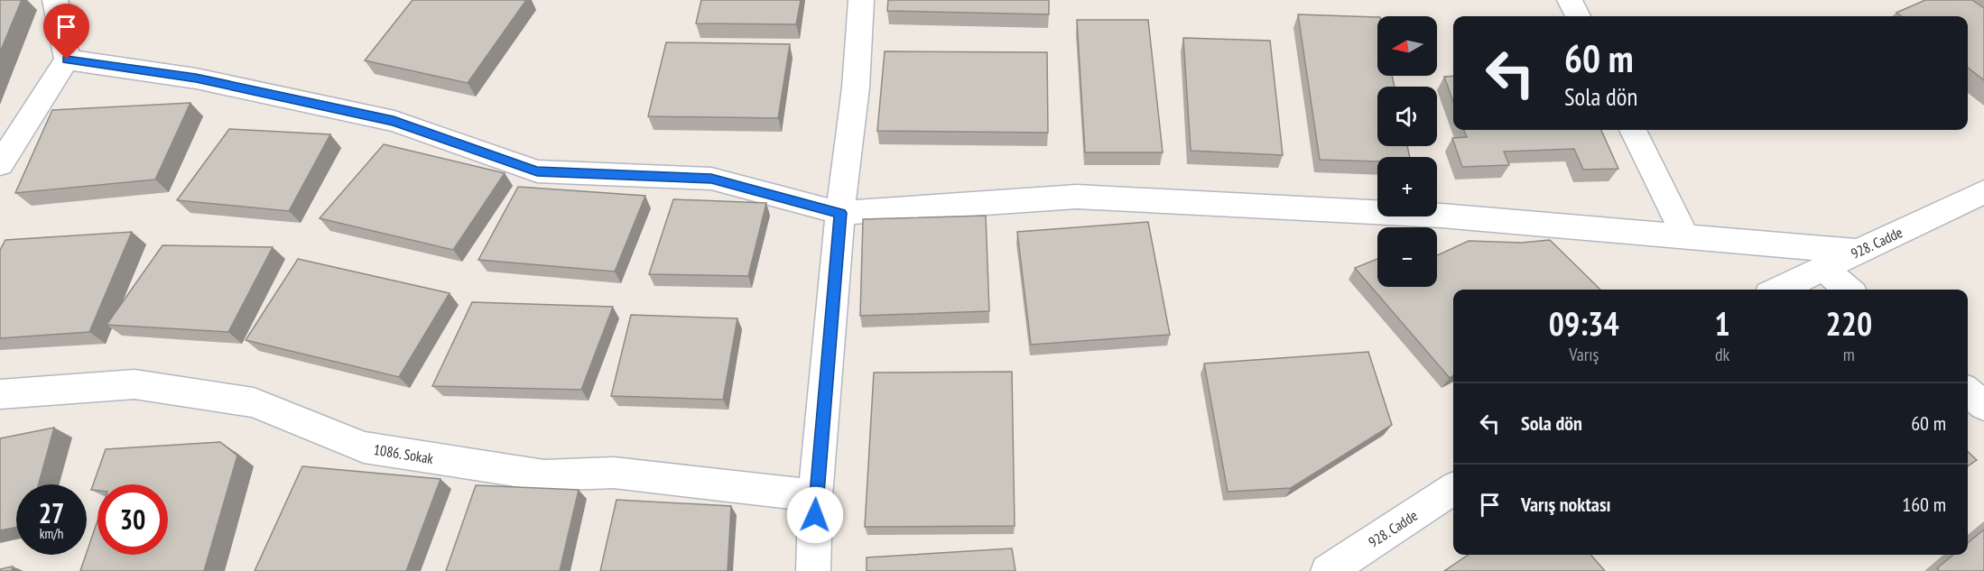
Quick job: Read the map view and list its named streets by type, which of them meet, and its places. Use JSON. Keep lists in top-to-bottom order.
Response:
{
  "streets": {
    "street": ["928. Cadde", "1086. Sokak"]
  },
  "north": "left",
  "page": {
    "map_buttons": ["+", "−"],
    "turn": ["60 m", "Sola dön"],
    "eta": [
      "09:34",
      "Varış",
      "1",
      "dk",
      "220",
      "m"
    ],
    "list": [
      {
        "name": "Sola dön",
        "value": "60 m"
      },
      {
        "name": "Varış noktası",
        "value": "160 m"
      }
    ],
    "speed": "27 km/h",
    "limit": "30"
  }
}
